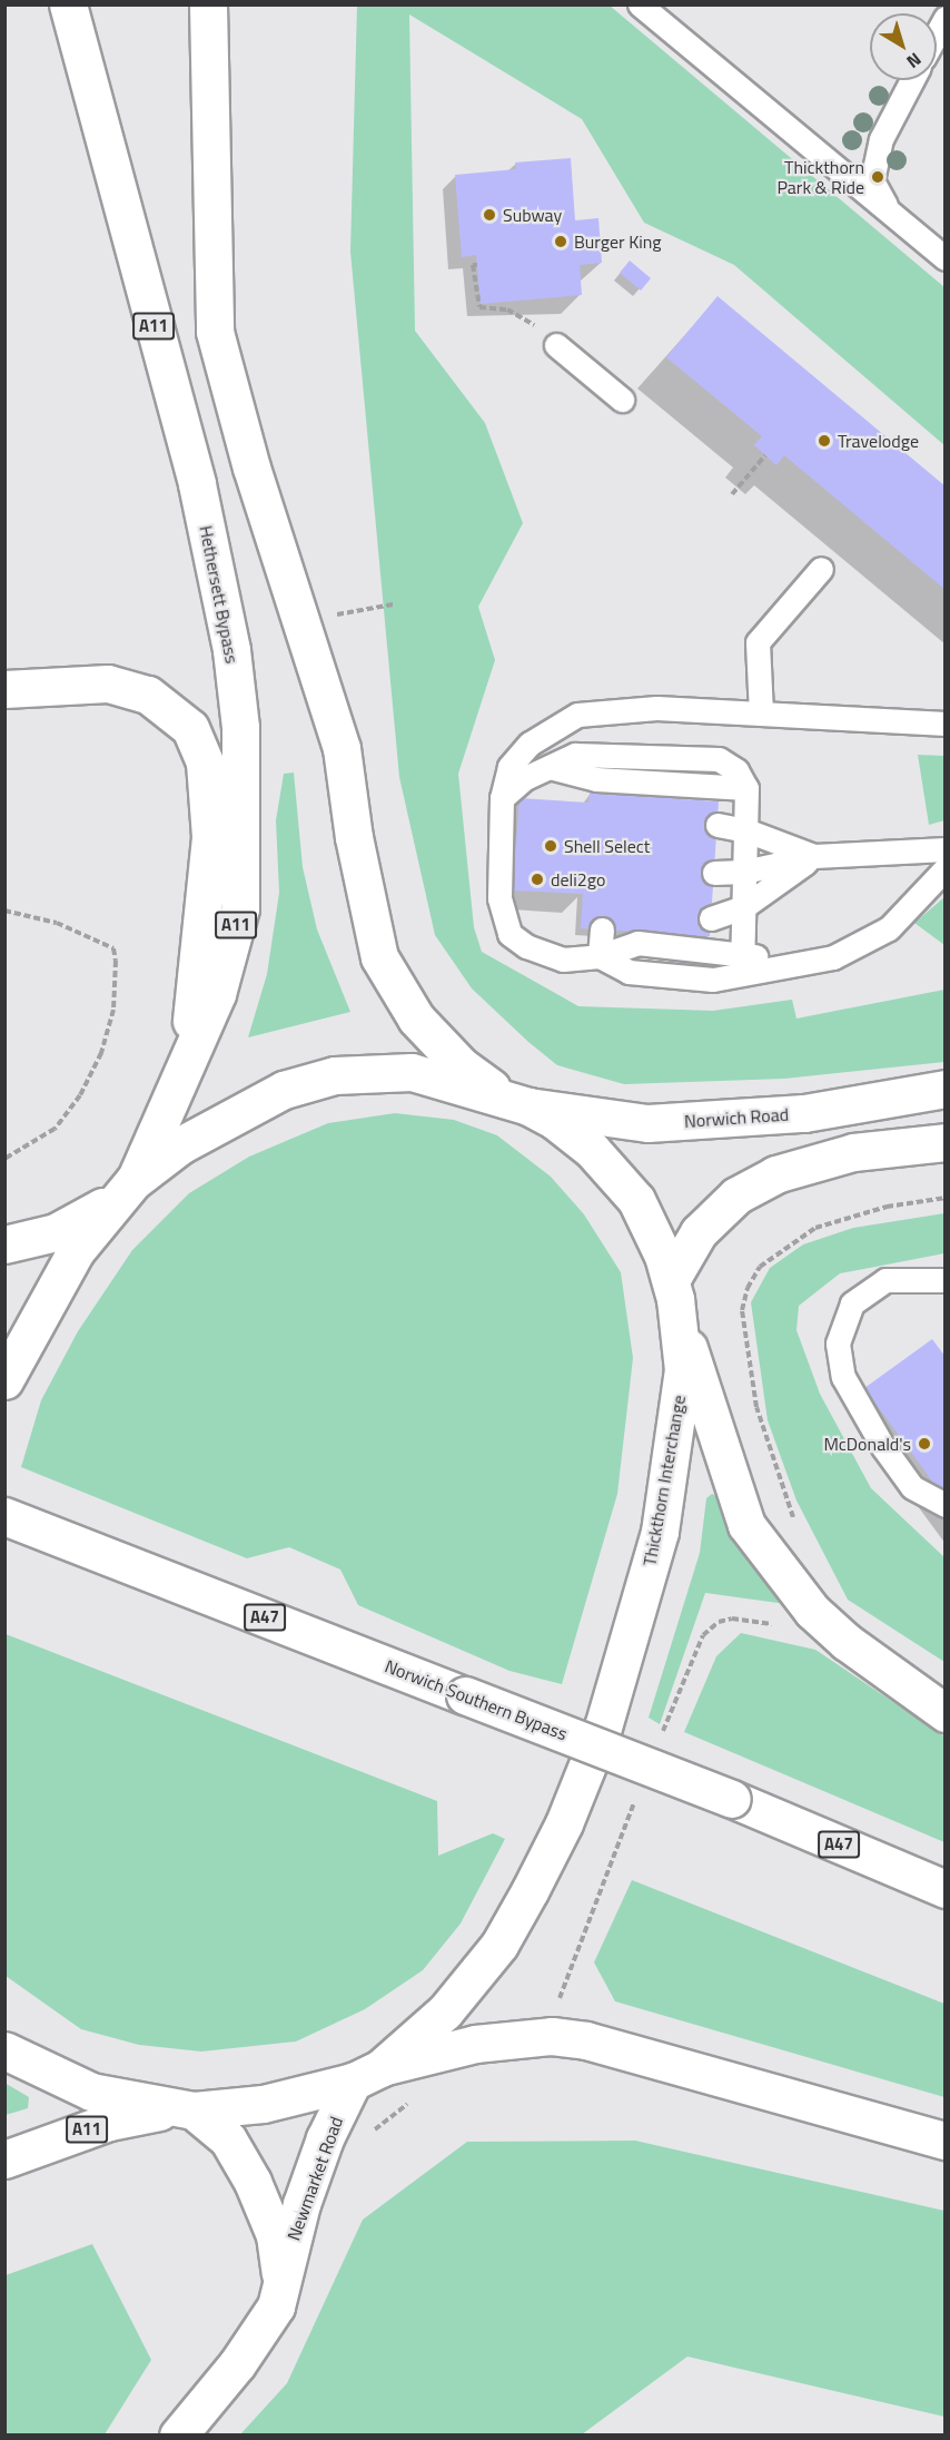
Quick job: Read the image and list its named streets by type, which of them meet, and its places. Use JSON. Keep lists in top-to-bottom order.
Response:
{
  "streets": {
    "main road": [
      "A11",
      "Hethersett Bypass",
      "Norwich Road",
      "Thickthorn Interchange",
      "A47",
      "Norwich Southern Bypass",
      "Newmarket Road"
    ]
  },
  "crossings": [
    ["A11", "Thickthorn Interchange"],
    ["A11", "Newmarket Road"],
    ["Hethersett Bypass", "Thickthorn Interchange"],
    ["Norwich Road", "Thickthorn Interchange"],
    ["Thickthorn Interchange", "Newmarket Road"]
  ],
  "places": [
    "Thickthorn Park & Ride",
    "Subway",
    "Burger King",
    "Travelodge",
    "Shell Select",
    "deli2go",
    "McDonald's"
  ],
  "north": "bottom right"
}
